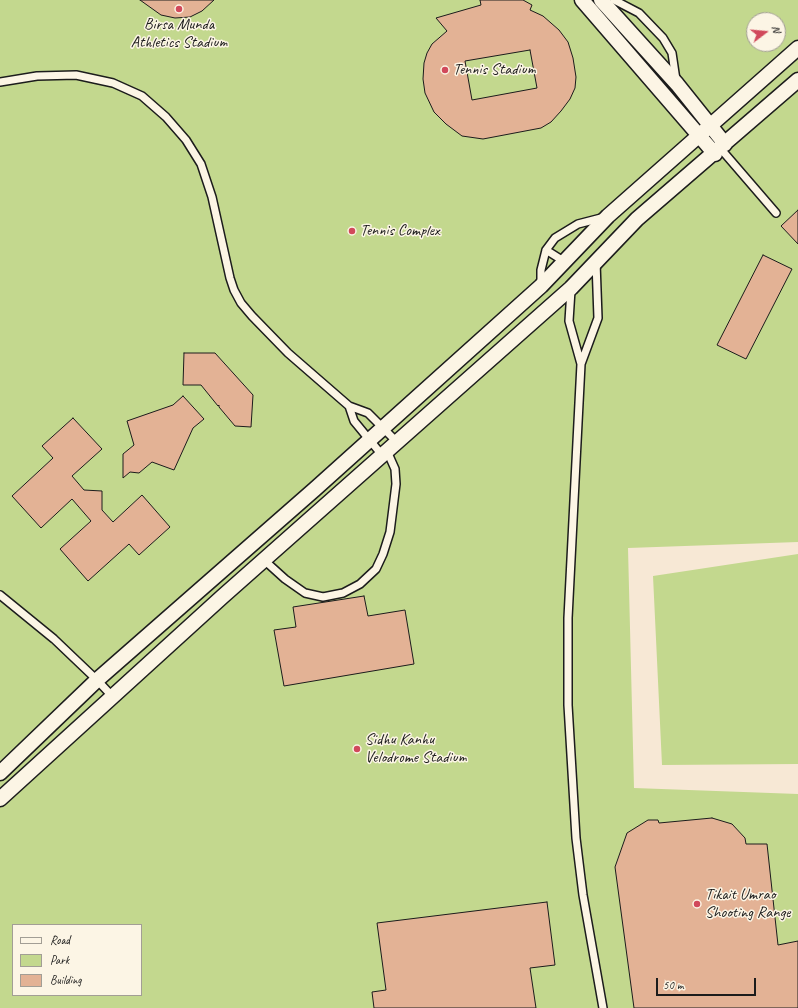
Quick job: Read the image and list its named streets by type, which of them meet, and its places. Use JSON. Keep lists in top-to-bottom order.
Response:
{
  "places": [
    "Birsa Munda Athletics Stadium",
    "Tennis Stadium",
    "Tennis Complex",
    "Sidhu Kanhu Velodrome Stadium",
    "Tikait Umrao Shooting Range"
  ],
  "legend": ["Road", "Park", "Building"],
  "scale_bar": "50 m",
  "north": "right"
}
